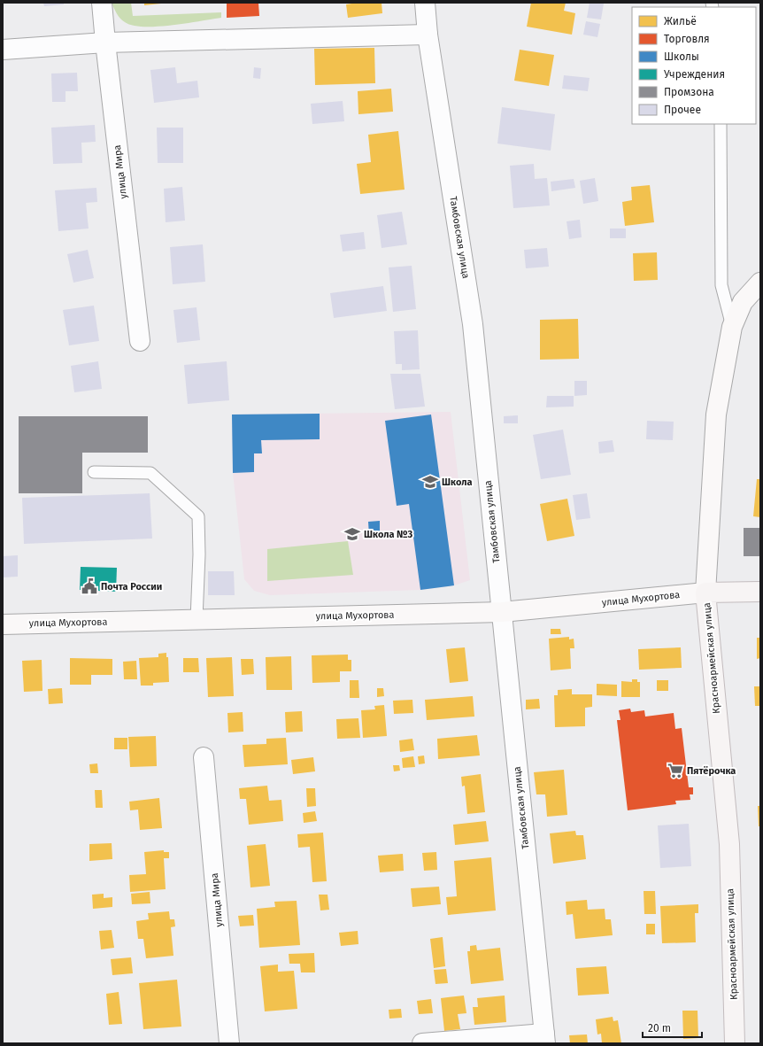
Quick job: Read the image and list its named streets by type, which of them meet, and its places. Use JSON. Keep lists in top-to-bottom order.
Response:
{
  "streets": {
    "main road": ["Красноармейская улица"],
    "street": ["улица Мира", "Тамбовская улица", "улица Мухортова"]
  },
  "crossings": [
    ["Тамбовская улица", "улица Мухортова"],
    ["улица Мухортова", "Красноармейская улица"]
  ],
  "places": {
    "school or university": ["Школа", "Школа №3"],
    "public building": ["Почта России"],
    "supermarket": ["Пятёрочка"]
  },
  "legend": [
    "Жильё",
    "Торговля",
    "Школы",
    "Учреждения",
    "Промзона",
    "Прочее"
  ],
  "scale_bar": "20 m"
}
